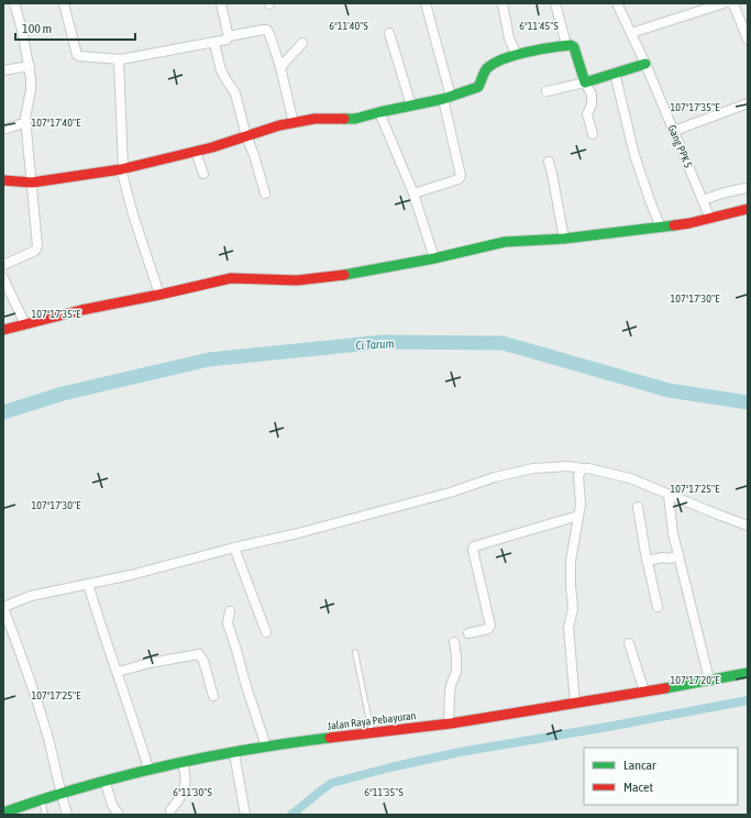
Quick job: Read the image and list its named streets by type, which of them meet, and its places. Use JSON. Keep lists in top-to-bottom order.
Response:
{
  "streets": {
    "street": ["Gang PPK 5", "Jalan Raya Pebayuran"]
  },
  "water": ["Ci Tarum"],
  "legend": ["Lancar", "Macet"],
  "scale_bar": "100 m",
  "coordinates": [
    "6°11'40\"S",
    "6°11'45\"S",
    "107°17'35\"E",
    "107°17'40\"E",
    "107°17'30\"E",
    "107°17'25\"E",
    "107°17'20\"E",
    "6°11'30\"S",
    "6°11'35\"S"
  ]
}
